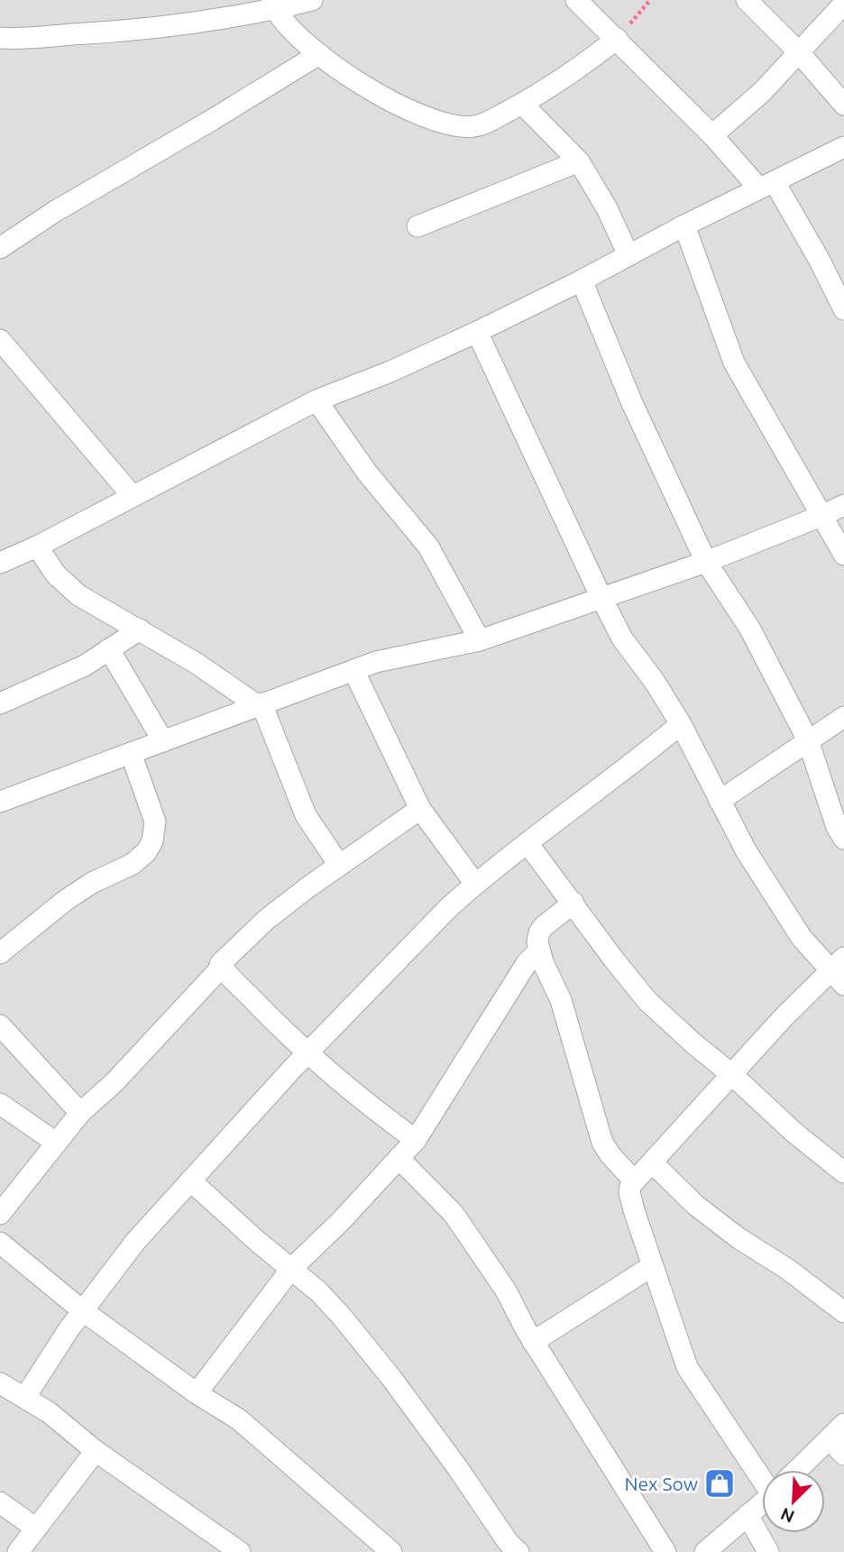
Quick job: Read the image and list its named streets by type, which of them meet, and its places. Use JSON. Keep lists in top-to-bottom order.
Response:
{
  "places": {
    "shop": ["Nex Sow"]
  },
  "north": "bottom left"
}
